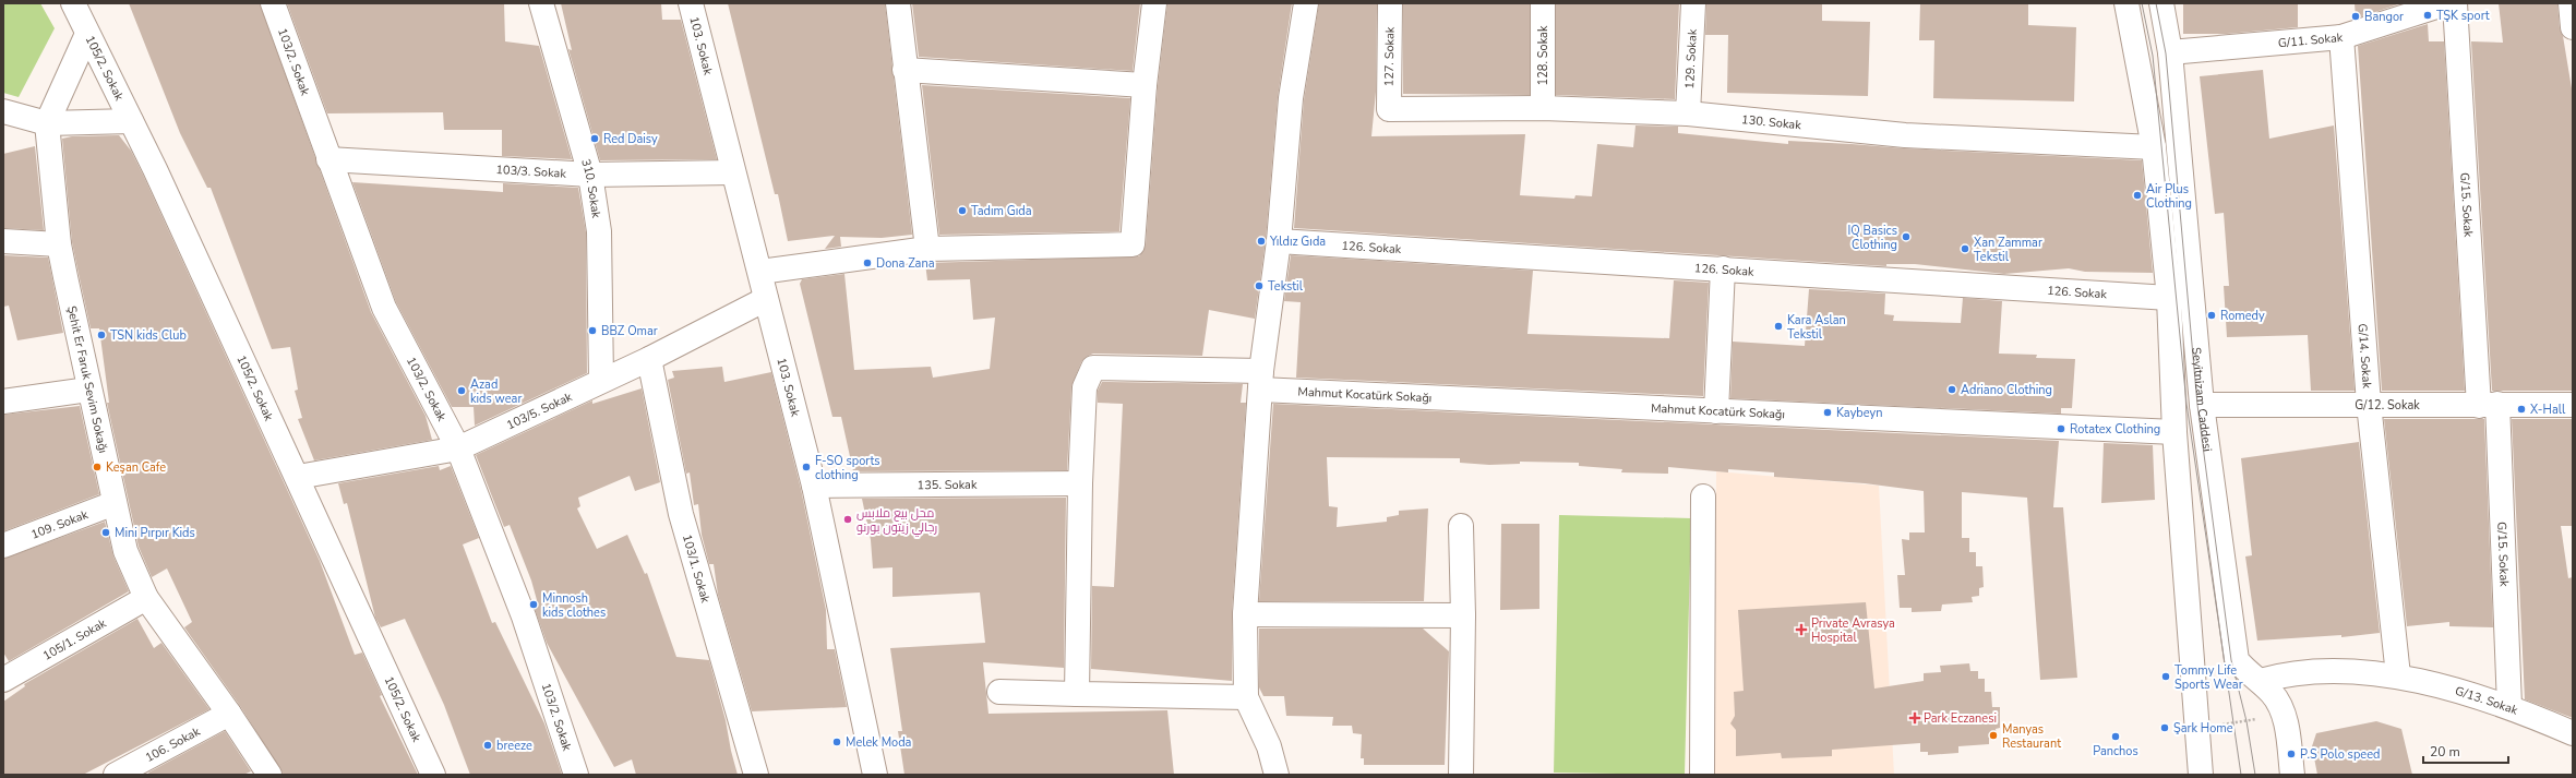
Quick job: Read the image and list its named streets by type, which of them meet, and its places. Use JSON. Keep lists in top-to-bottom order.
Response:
{
  "streets": {
    "street": [
      "G/11. Sokak",
      "103. Sokak",
      "128. Sokak",
      "127. Sokak",
      "129. Sokak",
      "103/2. Sokak",
      "105/2. Sokak",
      "130. Sokak",
      "103/3. Sokak",
      "310. Sokak",
      "G/15. Sokak",
      "126. Sokak",
      "G/14. Sokak",
      "Şehit Er Faruk Sevim Sokağı",
      "Mahmut Kocatürk Sokağı",
      "Seyitnizam Caddesi",
      "G/12. Sokak",
      "103/5. Sokak",
      "135. Sokak",
      "109. Sokak",
      "103/1. Sokak",
      "105/1. Sokak",
      "G/13. Sokak",
      "106. Sokak"
    ]
  },
  "crossings": [
    ["G/11. Sokak", "G/14. Sokak"],
    ["G/11. Sokak", "Seyitnizam Caddesi"],
    ["103. Sokak", "103/3. Sokak"],
    ["103. Sokak", "103/5. Sokak"],
    ["103. Sokak", "135. Sokak"],
    ["128. Sokak", "130. Sokak"],
    ["127. Sokak", "130. Sokak"],
    ["129. Sokak", "130. Sokak"],
    ["103/2. Sokak", "103/3. Sokak"],
    ["103/2. Sokak", "103/5. Sokak"],
    ["105/2. Sokak", "103/5. Sokak"],
    ["103/3. Sokak", "310. Sokak"],
    ["310. Sokak", "103/5. Sokak"],
    ["G/15. Sokak", "G/12. Sokak"],
    ["G/15. Sokak", "G/13. Sokak"],
    ["G/14. Sokak", "G/12. Sokak"],
    ["G/14. Sokak", "G/13. Sokak"],
    ["Şehit Er Faruk Sevim Sokağı", "109. Sokak"],
    ["Şehit Er Faruk Sevim Sokağı", "105/1. Sokak"],
    ["Şehit Er Faruk Sevim Sokağı", "106. Sokak"],
    ["Mahmut Kocatürk Sokağı", "135. Sokak"],
    ["Seyitnizam Caddesi", "G/12. Sokak"],
    ["Seyitnizam Caddesi", "G/13. Sokak"],
    ["103/5. Sokak", "103/1. Sokak"]
  ],
  "places": {
    "other": [
      "TŞK sport",
      "Bangor",
      "Red Daisy",
      "Air Plus Clothing",
      "Tadım Gıda",
      "IQ Basics Clothing",
      "Yıldız Gıda",
      "Xan Zammar Tekstil",
      "Dona Zana",
      "Tekstil",
      "Romedy",
      "Kara Aslan Tekstil",
      "BBZ Omar",
      "TSN kids Club",
      "Adriano Clothing",
      "Azad kids wear",
      "X-Hall",
      "Kaybeyn",
      "Rotatex Clothing",
      "Keşan Cafe",
      "F-SO sports clothing",
      "محل بيع ملابس رجالي زيتون بورنو",
      "Mini Pırpır Kids",
      "Minnosh kids clothes",
      "Tommy Life Sports Wear",
      "Şark Home",
      "Manyas Restaurant",
      "Panchos",
      "Melek Moda",
      "breeze",
      "P.S Polo speed"
    ],
    "health": ["Private Avrasya Hospital", "Park Eczanesi"]
  },
  "scale_bar": "20 m"
}
